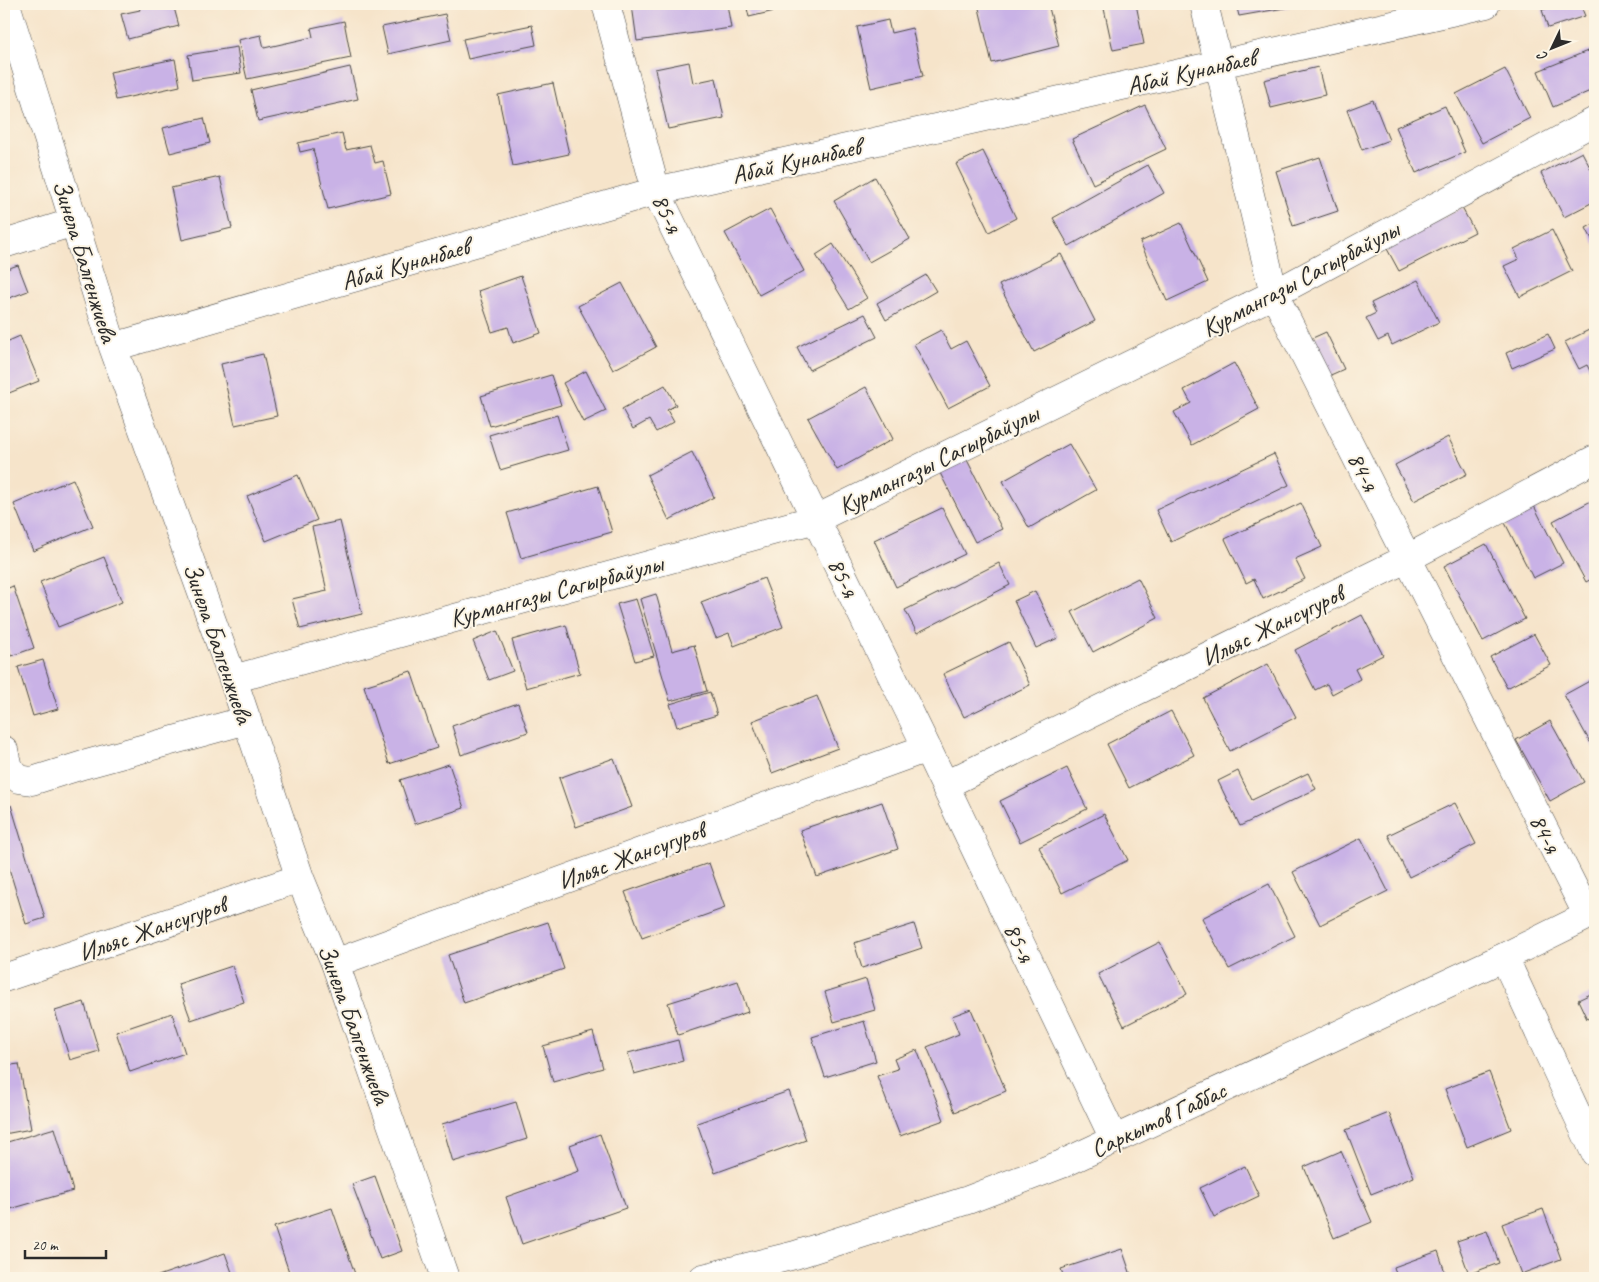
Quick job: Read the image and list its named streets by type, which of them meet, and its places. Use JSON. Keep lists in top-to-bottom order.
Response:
{
  "streets": {
    "street": [
      "Абай Кунанбаев",
      "85-я",
      "Зинела Балгенжиева",
      "Курмангазы Сагырбайулы",
      "84-я",
      "Ильяс Жансугуров",
      "Саркытов Габбас"
    ]
  },
  "crossings": [
    ["Абай Кунанбаев", "85-я"],
    ["Абай Кунанбаев", "Зинела Балгенжиева"],
    ["Абай Кунанбаев", "84-я"],
    ["85-я", "Курмангазы Сагырбайулы"],
    ["85-я", "Ильяс Жансугуров"],
    ["85-я", "Саркытов Габбас"],
    ["Зинела Балгенжиева", "Курмангазы Сагырбайулы"],
    ["Зинела Балгенжиева", "Ильяс Жансугуров"],
    ["Курмангазы Сагырбайулы", "84-я"],
    ["84-я", "Ильяс Жансугуров"],
    ["84-я", "Саркытов Габбас"]
  ],
  "scale_bar": "20 m",
  "north": "bottom left"
}
